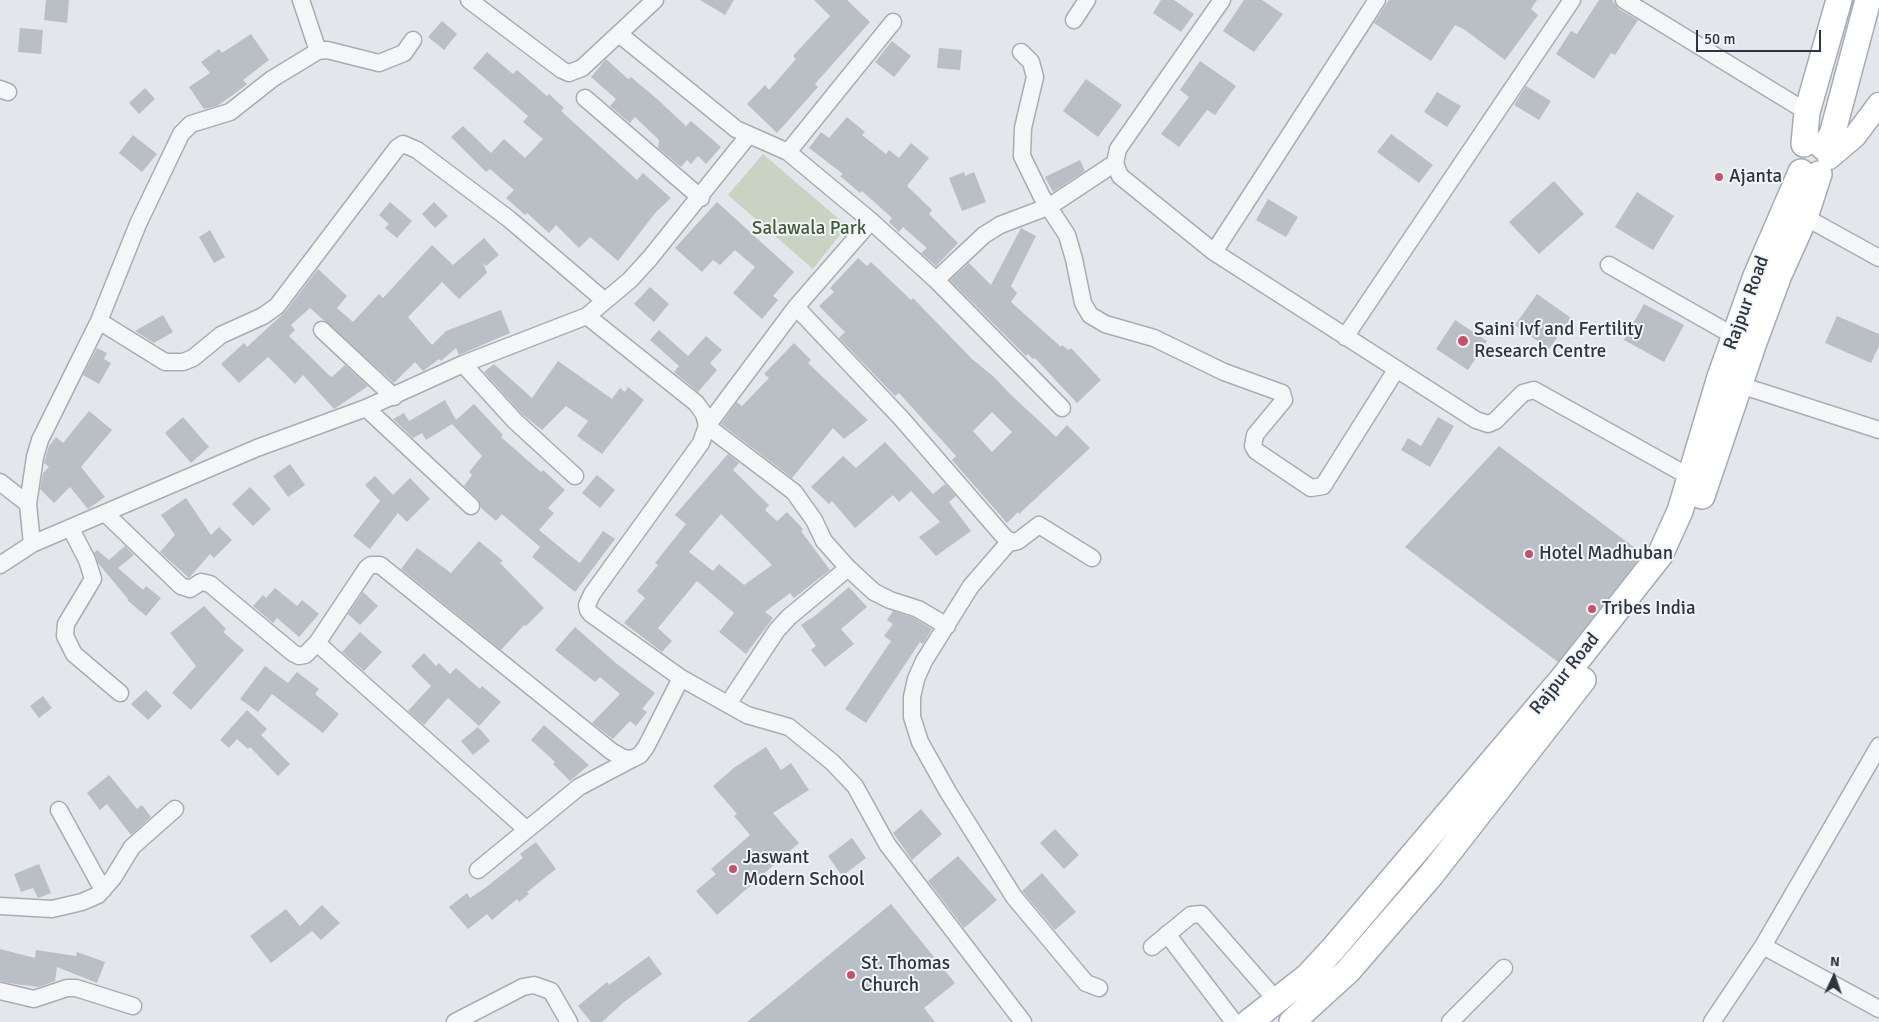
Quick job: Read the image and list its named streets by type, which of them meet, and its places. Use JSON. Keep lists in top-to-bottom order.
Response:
{
  "streets": {
    "main road": ["Rajpur Road"]
  },
  "parks": ["Salawala Park"],
  "places": [
    "Ajanta",
    "Saini Ivf and Fertility Research Centre",
    "Hotel Madhuban",
    "Tribes India",
    "Jaswant Modern School",
    "St. Thomas Church"
  ],
  "scale_bar": "50 m",
  "north": "top"
}
